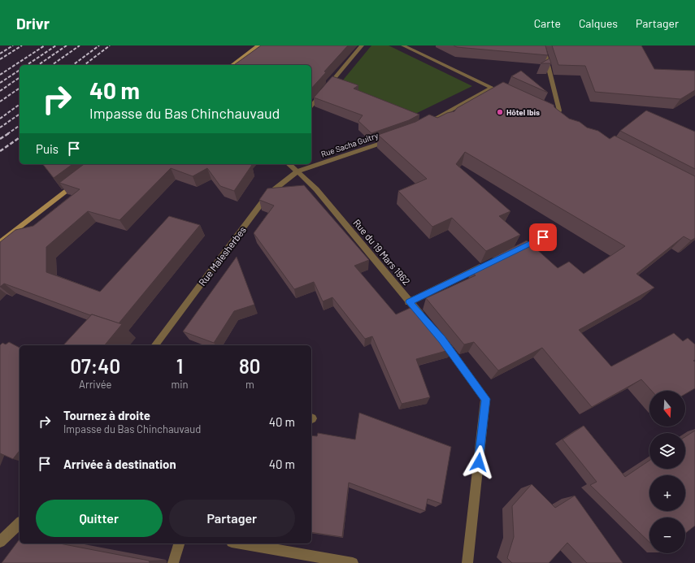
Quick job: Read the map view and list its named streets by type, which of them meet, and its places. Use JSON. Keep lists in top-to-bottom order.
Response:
{
  "streets": {
    "street": ["Rue Sacha Guitry", "Rue du 19 Mars 1962", "Rue Malesherbes"]
  },
  "crossings": [
    ["Rue Sacha Guitry", "Rue du 19 Mars 1962"],
    ["Rue Sacha Guitry", "Rue Malesherbes"],
    ["Rue du 19 Mars 1962", "Rue Malesherbes"]
  ],
  "places": ["Hôtel Ibis"],
  "north": "bottom",
  "page": {
    "header": "Drivr",
    "nav": ["Carte", "Calques", "Partager"],
    "turn": ["40 m", "Impasse du Bas Chinchauvaud"],
    "then": "Puis",
    "eta": [
      "07:40",
      "Arrivée",
      "1",
      "min",
      "80",
      "m"
    ],
    "map_buttons": ["+", "−"],
    "list": [
      {
        "name": "Tournez à droite",
        "note": "Impasse du Bas Chinchauvaud",
        "value": "40 m"
      },
      {
        "name": "Arrivée à destination",
        "value": "40 m"
      }
    ],
    "buttons": ["Quitter", "Partager"]
  }
}
